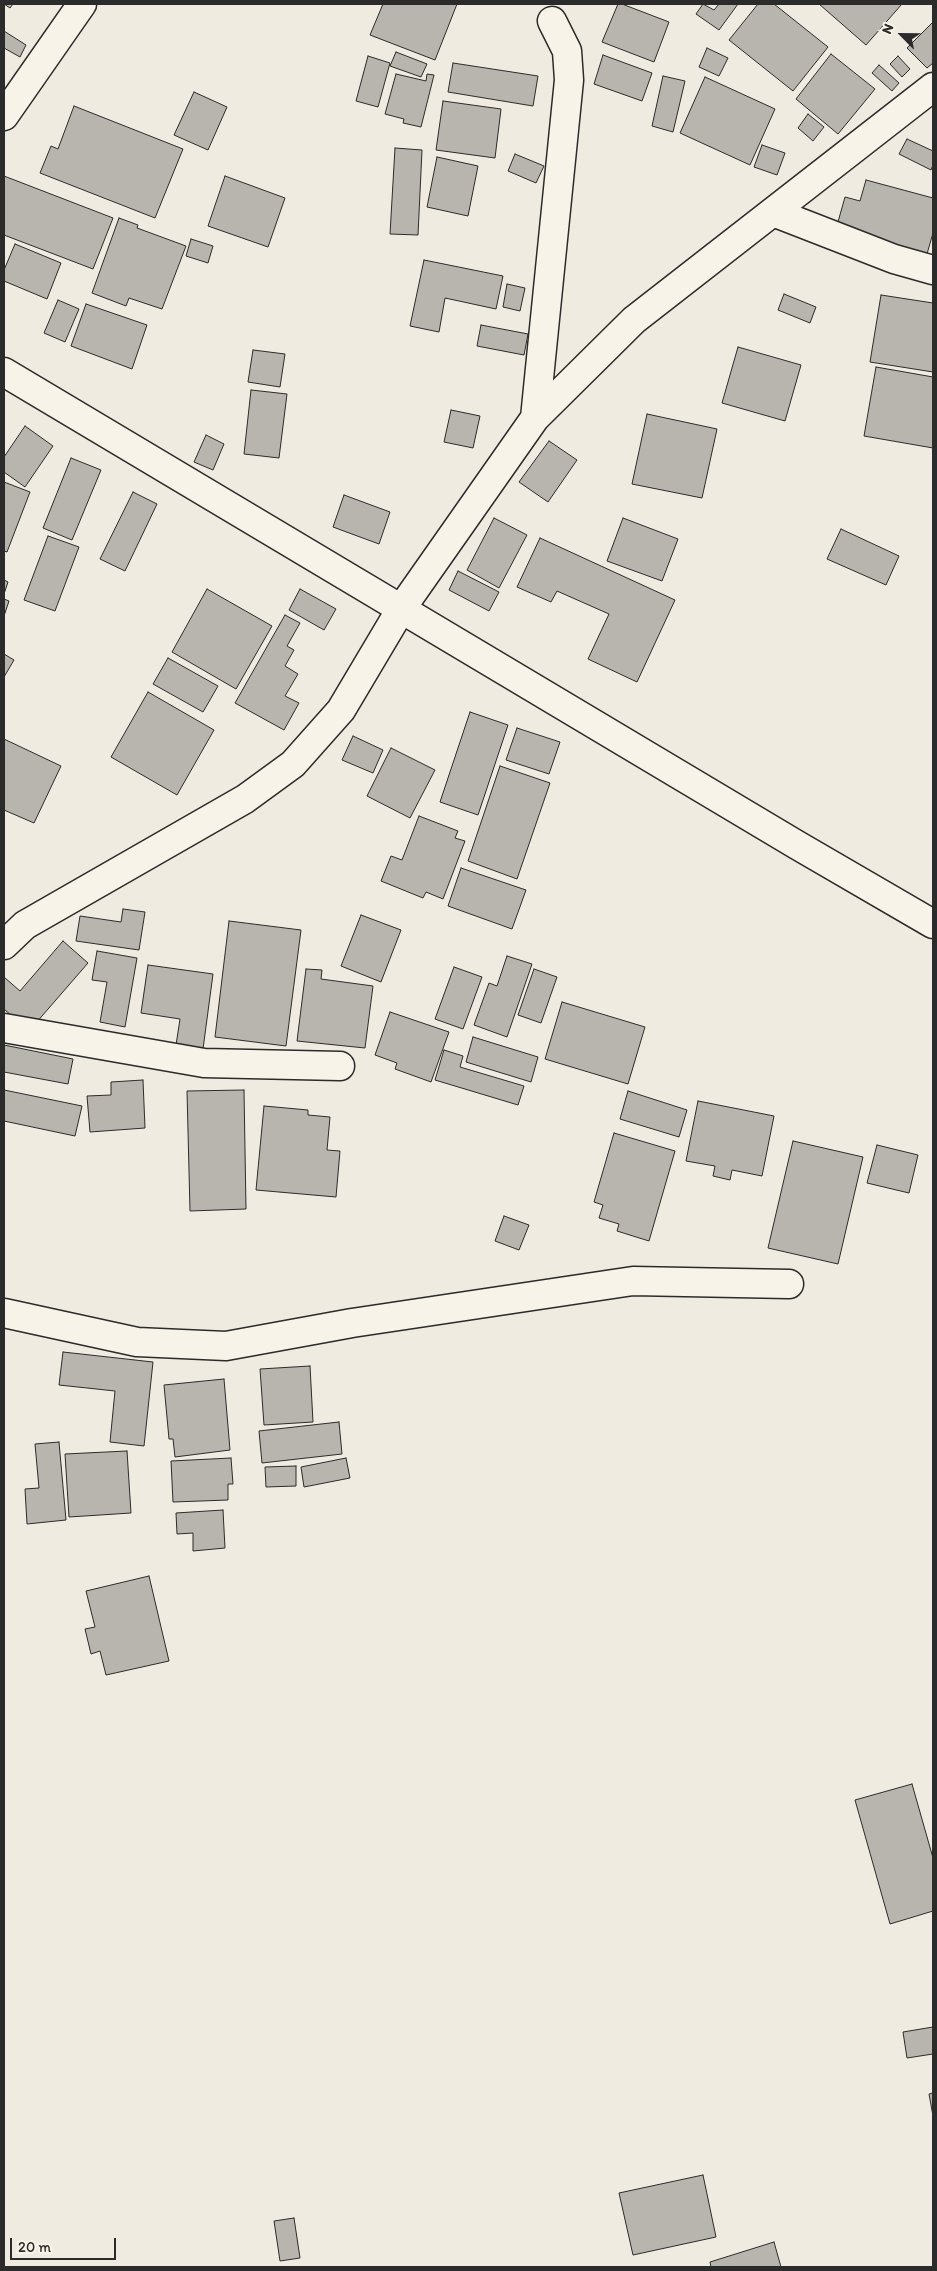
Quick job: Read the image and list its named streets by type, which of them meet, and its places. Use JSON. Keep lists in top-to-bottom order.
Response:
{
  "scale_bar": "20 m",
  "north": "top left"
}
